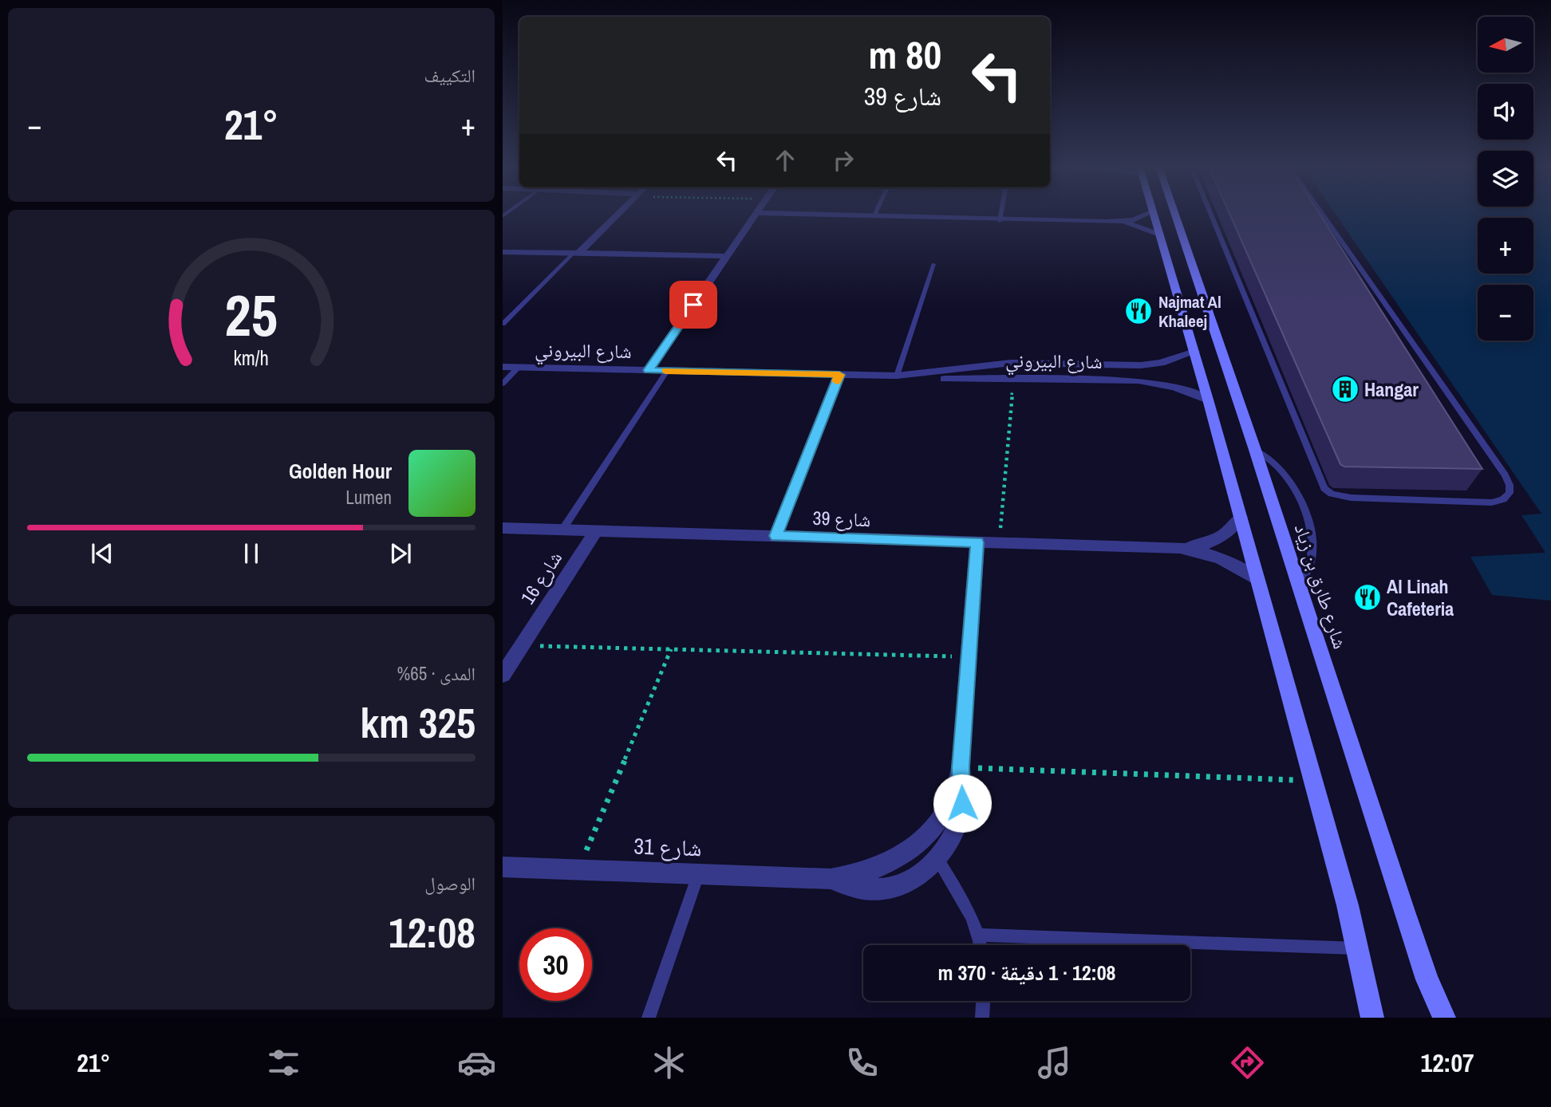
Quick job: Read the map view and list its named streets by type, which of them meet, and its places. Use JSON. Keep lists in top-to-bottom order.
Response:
{
  "streets": {
    "main road": ["شارع طارق بن زياد"],
    "street": [
      "شارع البيروني",
      "شارع 39",
      "شارع 16",
      "شارع 31"
    ]
  },
  "crossings": [
    ["شارع 39", "شارع 16"],
    ["شارع 39", "شارع 31"]
  ],
  "places": {
    "restaurant": ["Najmat Al Khaleej", "Al Linah Cafeteria"],
    "building": ["Hangar"]
  },
  "north": "left",
  "page": {
    "tile": [
      "التكييف",
      ["المدى · 65%", "325 km"],
      ["الوصول", "12:08"]
    ],
    "map_buttons": ["+", "−"],
    "turn": ["80 m", "شارع 39"],
    "heat": ["−", "21°", "+"],
    "song": ["Golden Hour", "Lumen"],
    "limit": "30",
    "trip": "12:08 · 1 دقيقة · 370 m",
    "tabs": ["12:07", "21°"],
    "gauge": ["25", "km/h"]
  }
}
